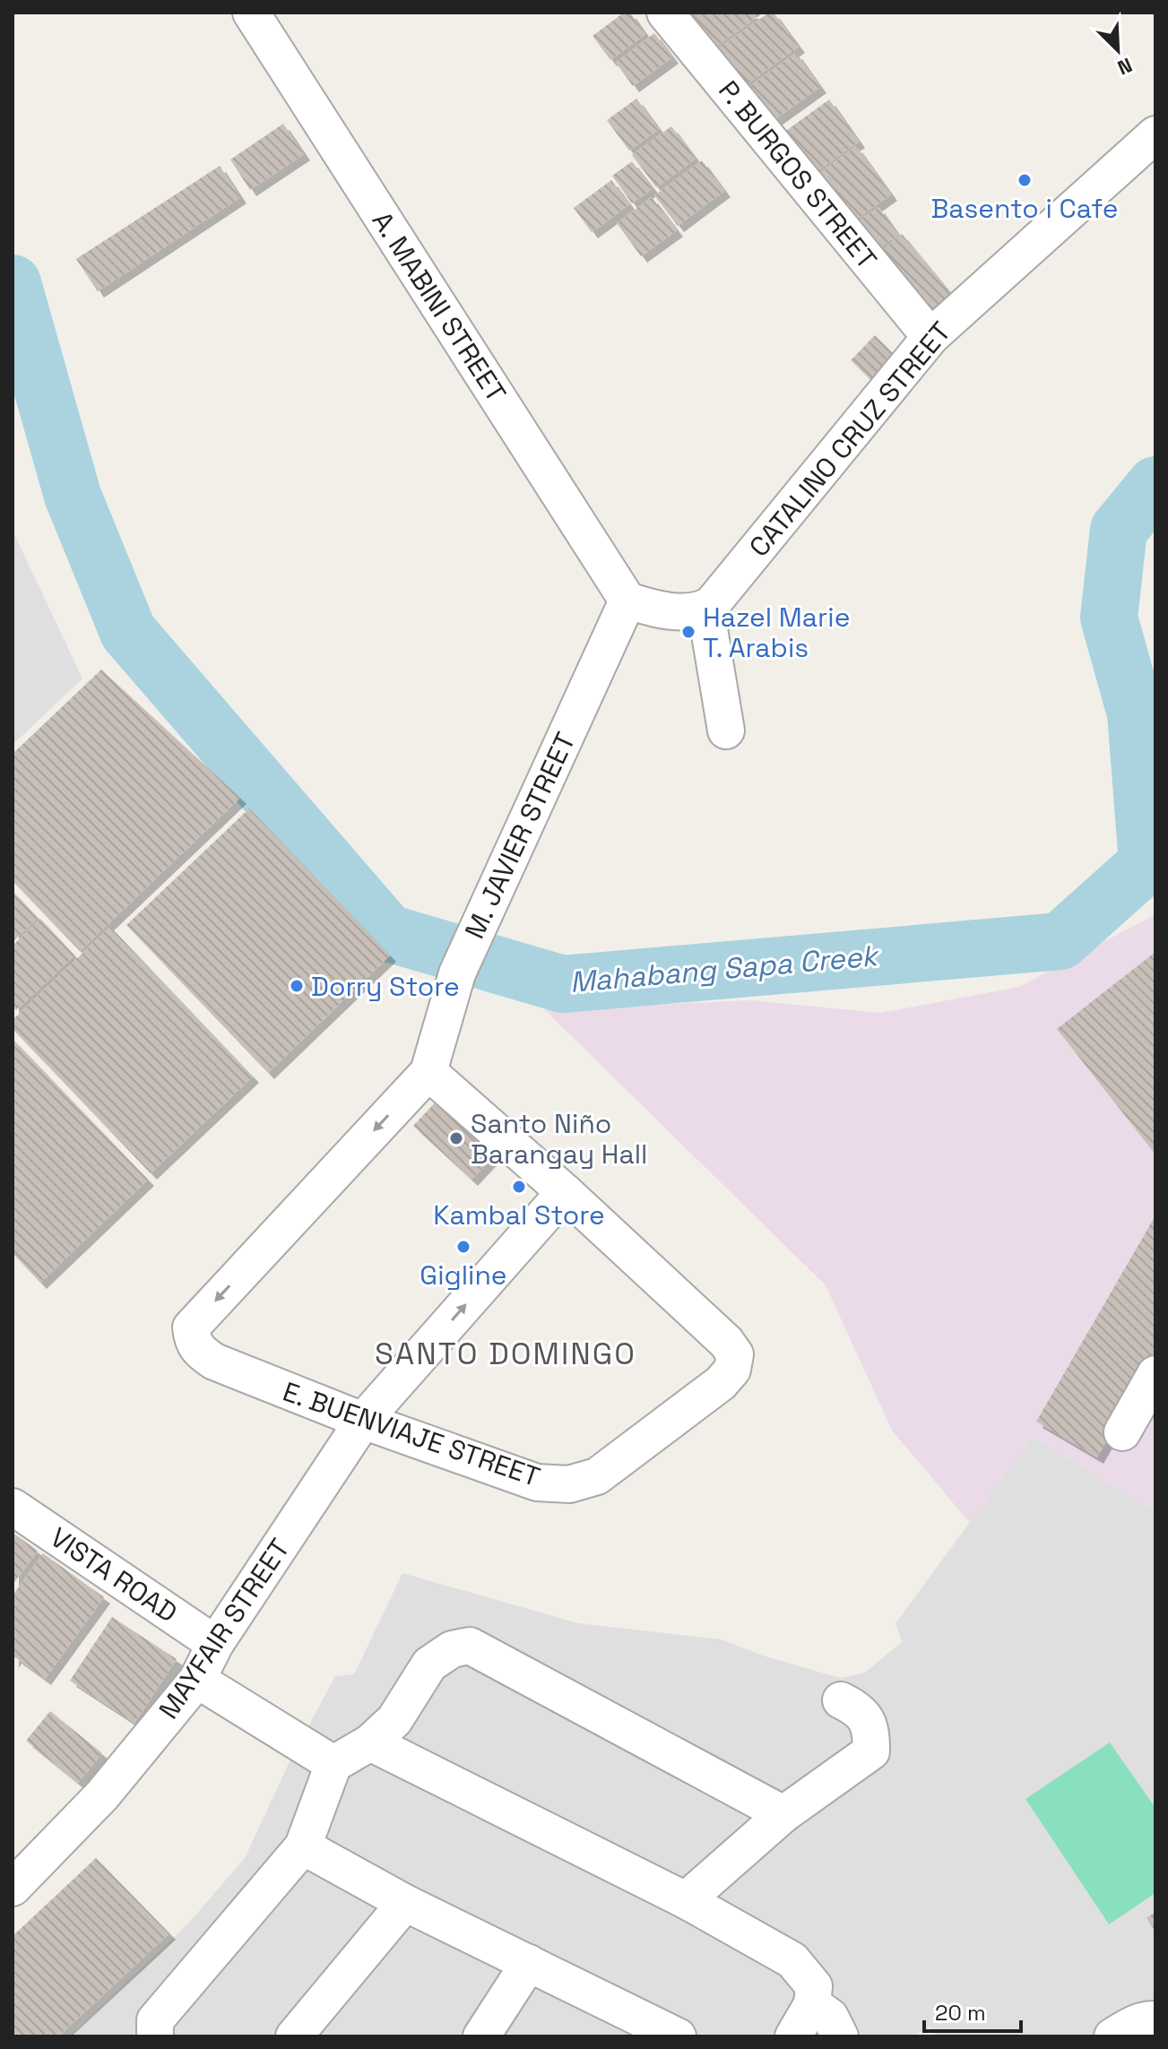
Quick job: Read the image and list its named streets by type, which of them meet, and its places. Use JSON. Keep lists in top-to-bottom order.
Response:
{
  "streets": {
    "street": [
      "P. BURGOS STREET",
      "A. MABINI STREET",
      "CATALINO CRUZ STREET",
      "M. JAVIER STREET",
      "E. BUENVIAJE STREET",
      "VISTA ROAD",
      "MAYFAIR STREET"
    ]
  },
  "crossings": [
    ["P. BURGOS STREET", "CATALINO CRUZ STREET"],
    ["A. MABINI STREET", "M. JAVIER STREET"],
    ["M. JAVIER STREET", "E. BUENVIAJE STREET"],
    ["E. BUENVIAJE STREET", "MAYFAIR STREET"],
    ["VISTA ROAD", "MAYFAIR STREET"]
  ],
  "one_way": ["M. JAVIER STREET"],
  "districts": ["SANTO DOMINGO"],
  "water": ["Mahabang Sapa Creek"],
  "places": [
    "Basento i Cafe",
    "Hazel Marie T. Arabis",
    "Dorry Store",
    "Santo Niño Barangay Hall",
    "Kambal Store",
    "Gigline"
  ],
  "scale_bar": "20 m",
  "north": "bottom right"
}
